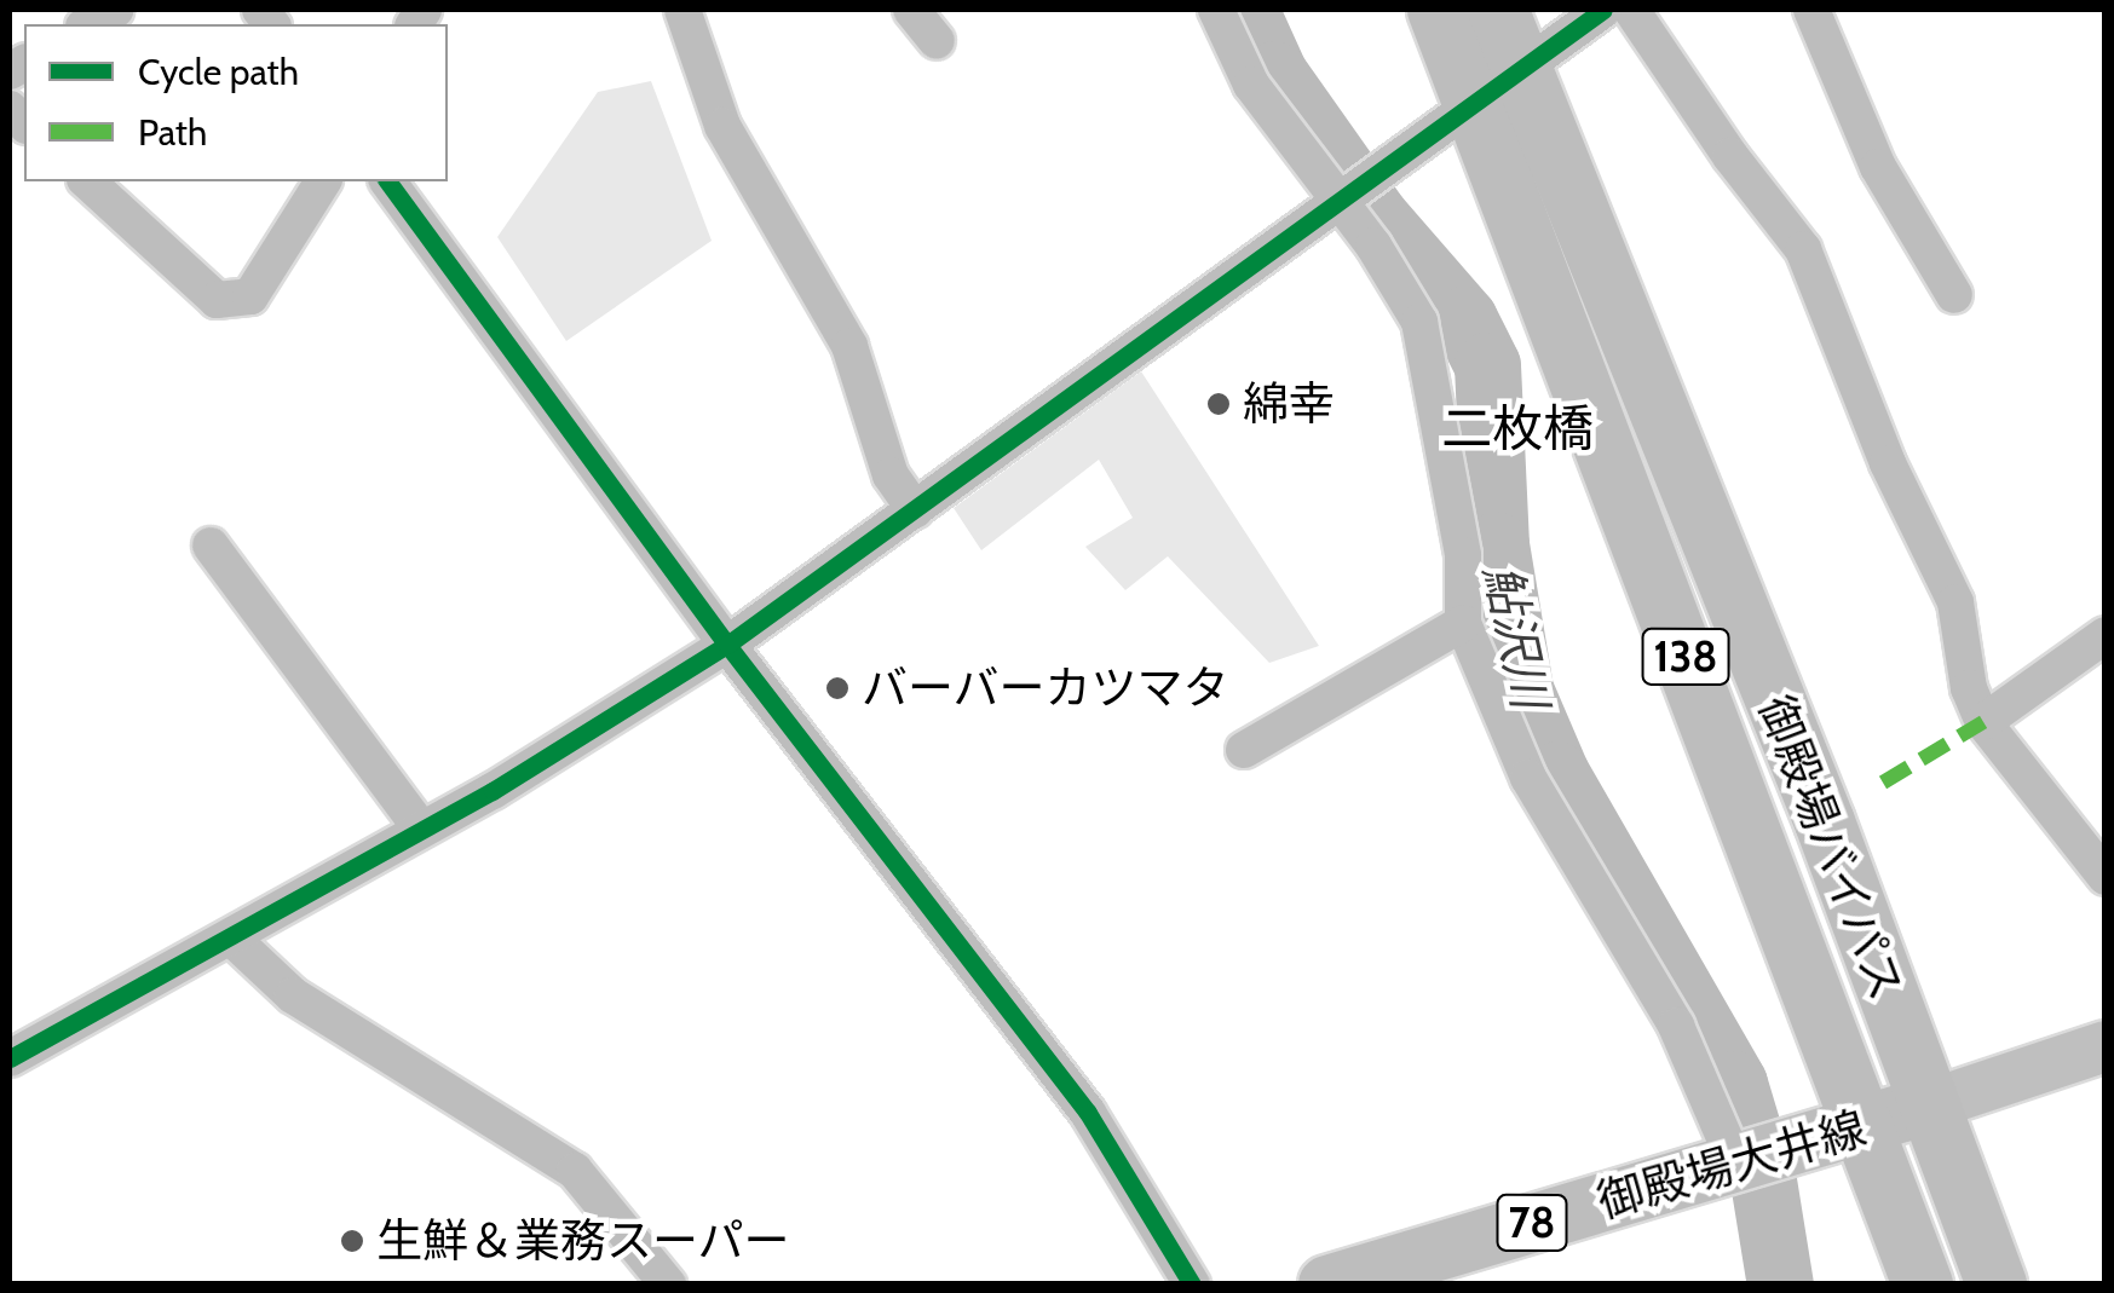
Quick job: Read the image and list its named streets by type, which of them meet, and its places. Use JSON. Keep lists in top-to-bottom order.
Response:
{
  "streets": {
    "highway": ["138", "御殿場バイパス"],
    "main road": ["御殿場大井線", "78"]
  },
  "crossings": [
    ["御殿場バイパス", "御殿場大井線"]
  ],
  "districts": ["二枚橋"],
  "water": ["鮎沢川"],
  "places": ["綿幸", "バーバーカツマタ", "生鮮＆業務スーパー"],
  "legend": ["Cycle path", "Path"]
}
